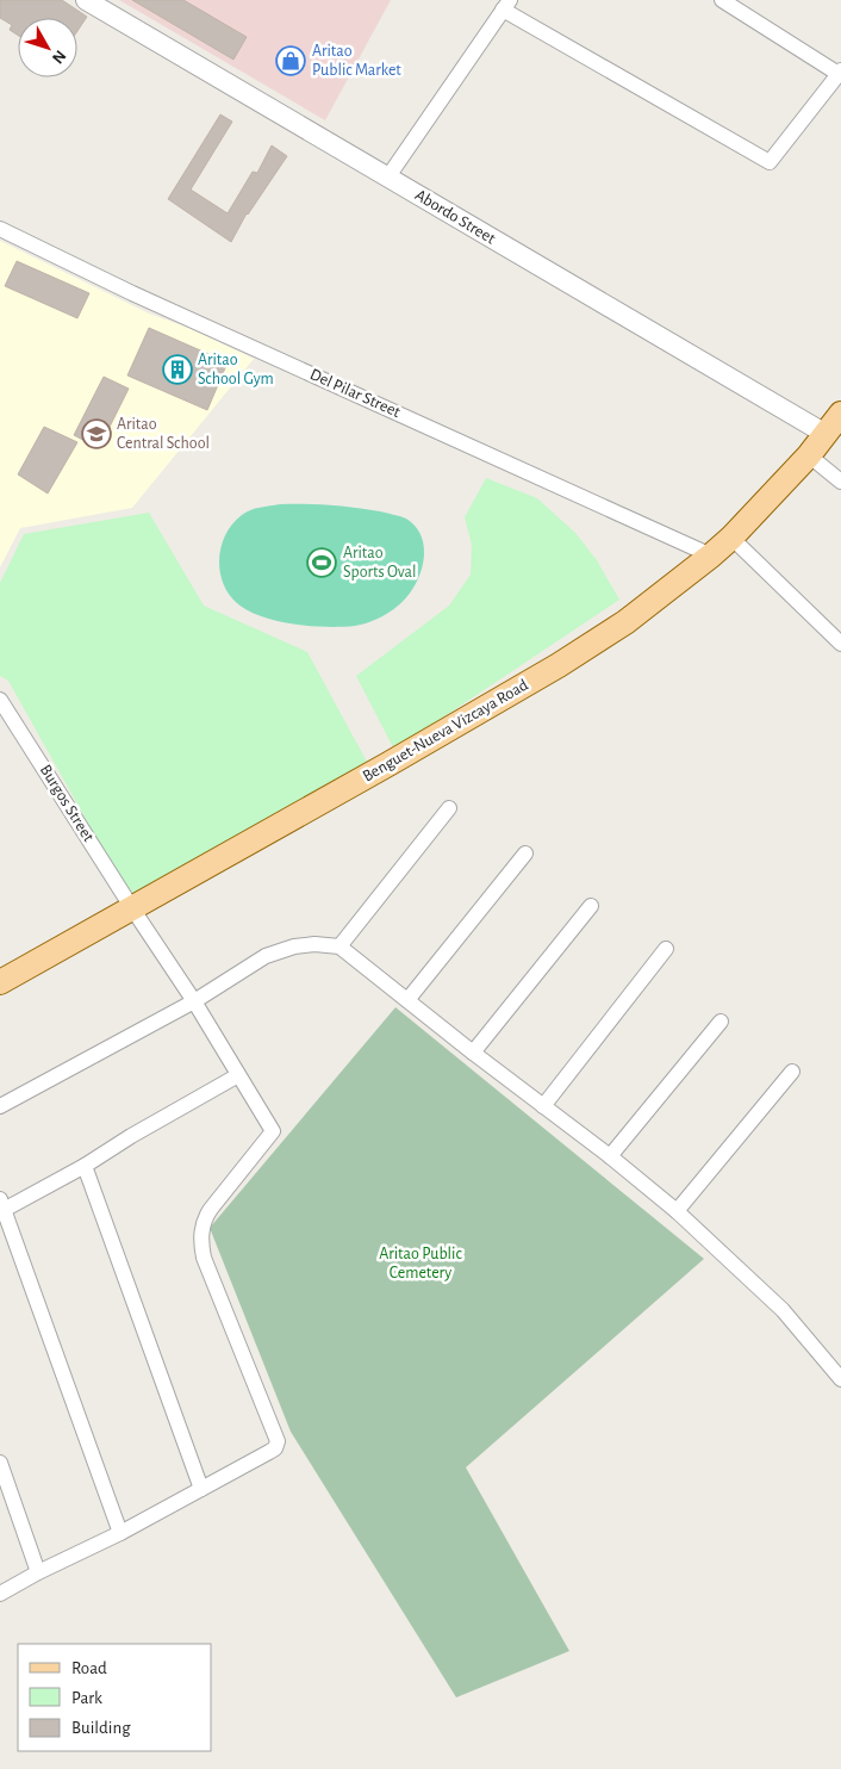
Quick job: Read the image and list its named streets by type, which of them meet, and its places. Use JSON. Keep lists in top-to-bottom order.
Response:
{
  "streets": {
    "main road": ["Benguet-Nueva Vizcaya Road"],
    "street": ["Abordo Street", "Del Pilar Street", "Burgos Street"]
  },
  "crossings": [
    ["Abordo Street", "Benguet-Nueva Vizcaya Road"],
    ["Del Pilar Street", "Benguet-Nueva Vizcaya Road"],
    ["Benguet-Nueva Vizcaya Road", "Burgos Street"]
  ],
  "parks": ["Aritao Public Cemetery"],
  "places": {
    "shop": ["Aritao Public Market"],
    "building": ["Aritao School Gym"],
    "school or university": ["Aritao Central School"],
    "sports": ["Aritao Sports Oval"]
  },
  "legend": ["Road", "Park", "Building"],
  "north": "bottom right"
}
